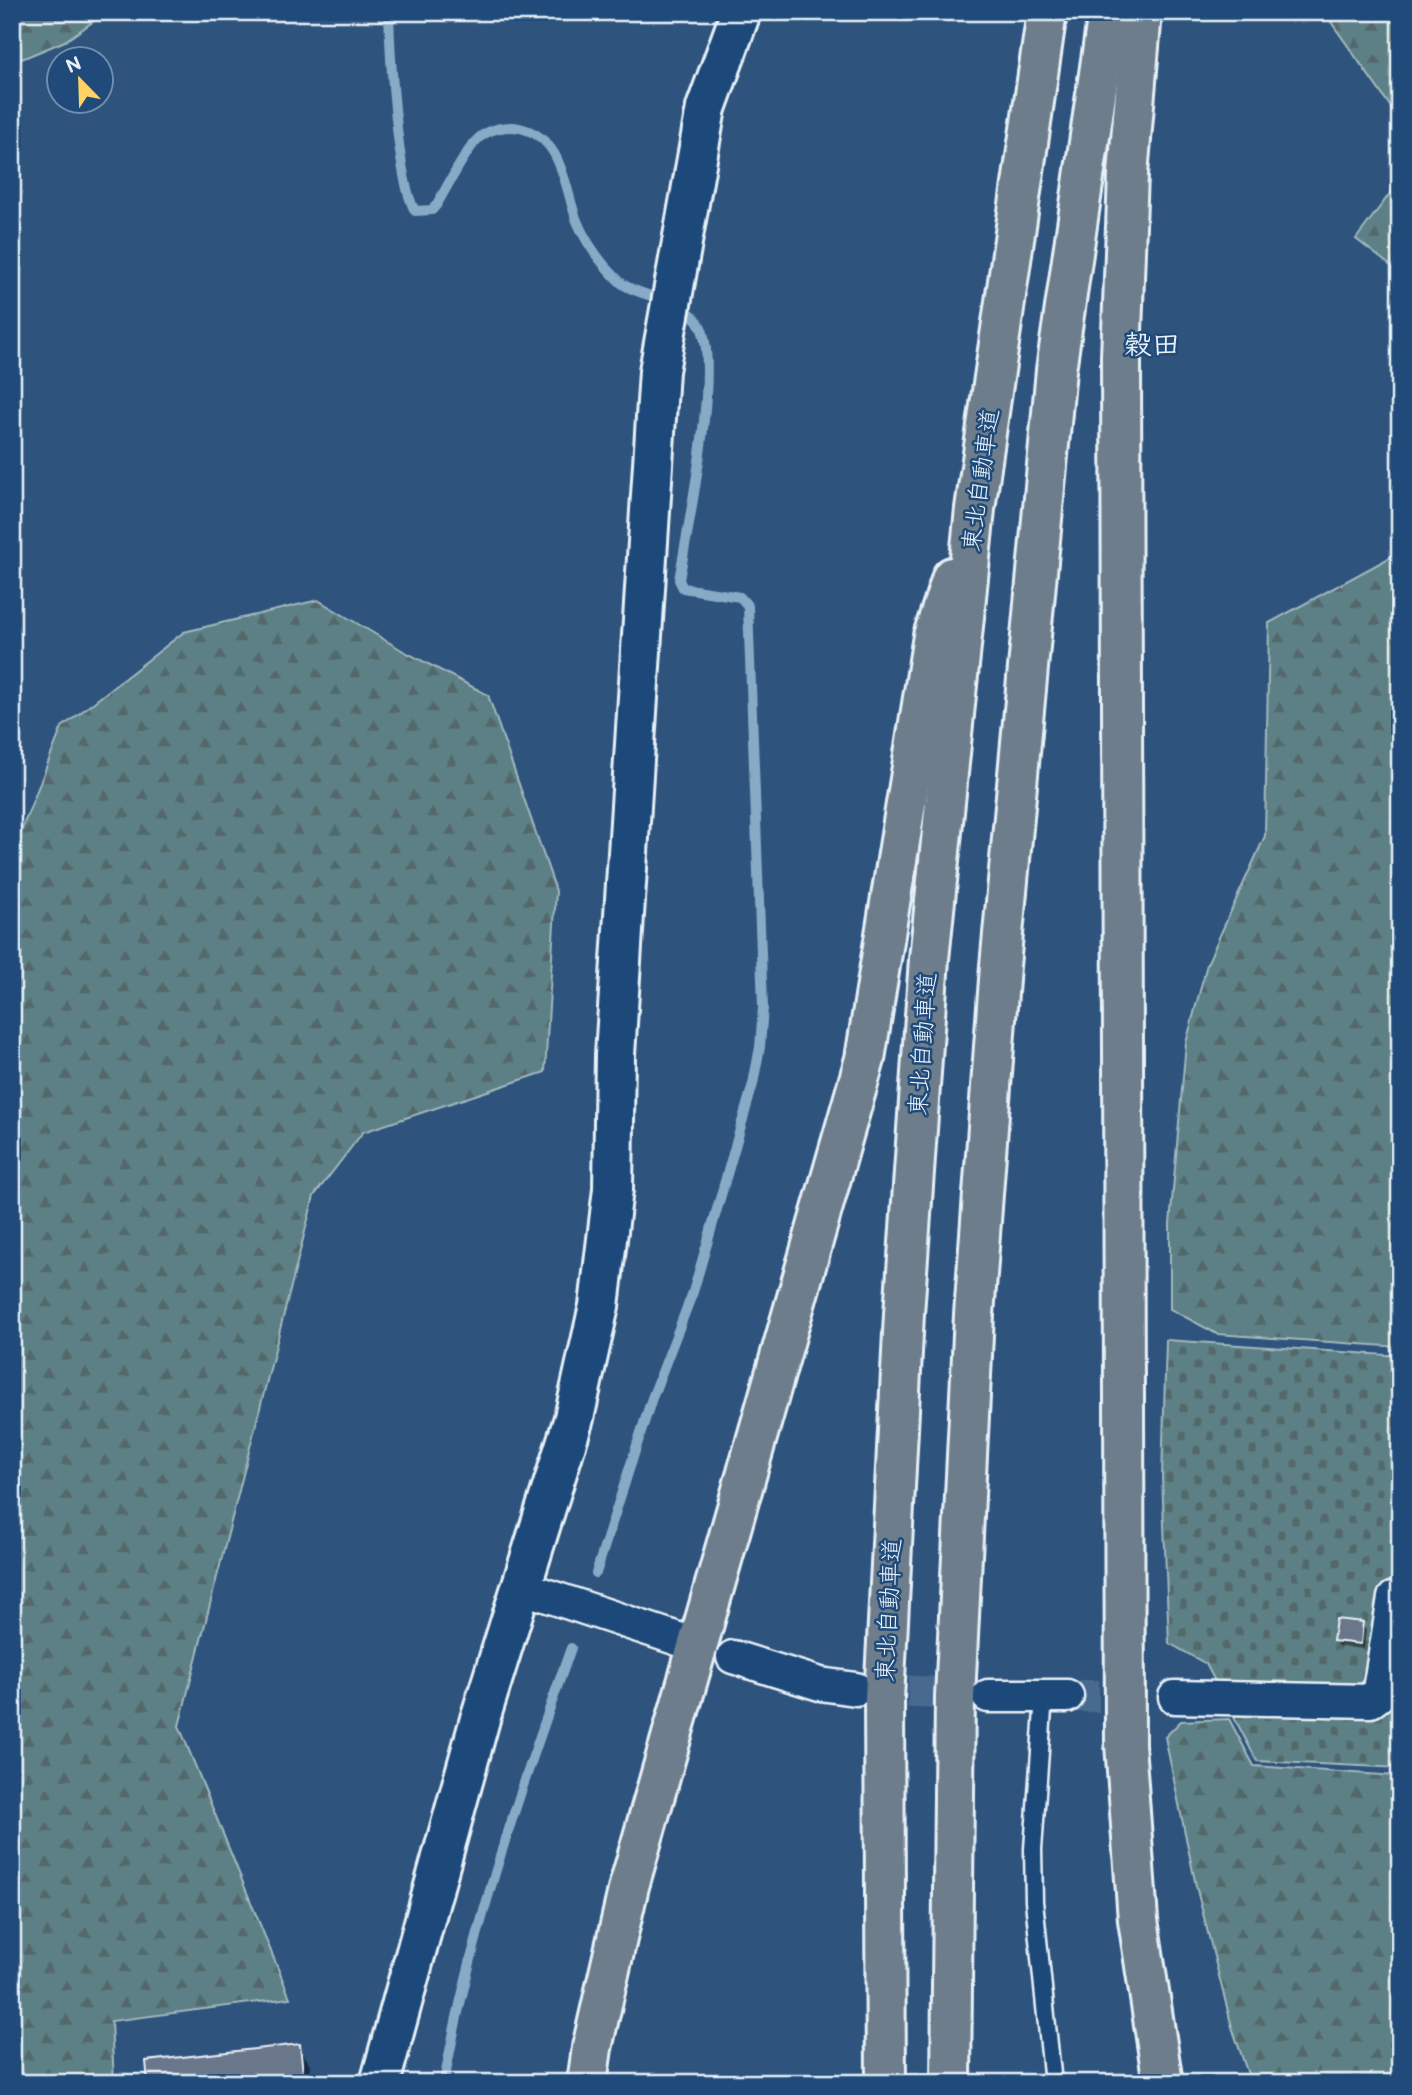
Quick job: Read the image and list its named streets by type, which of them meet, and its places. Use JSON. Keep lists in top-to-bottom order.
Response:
{
  "streets": {
    "highway": ["東北自動車道"]
  },
  "districts": ["穀田"],
  "north": "top left"
}
